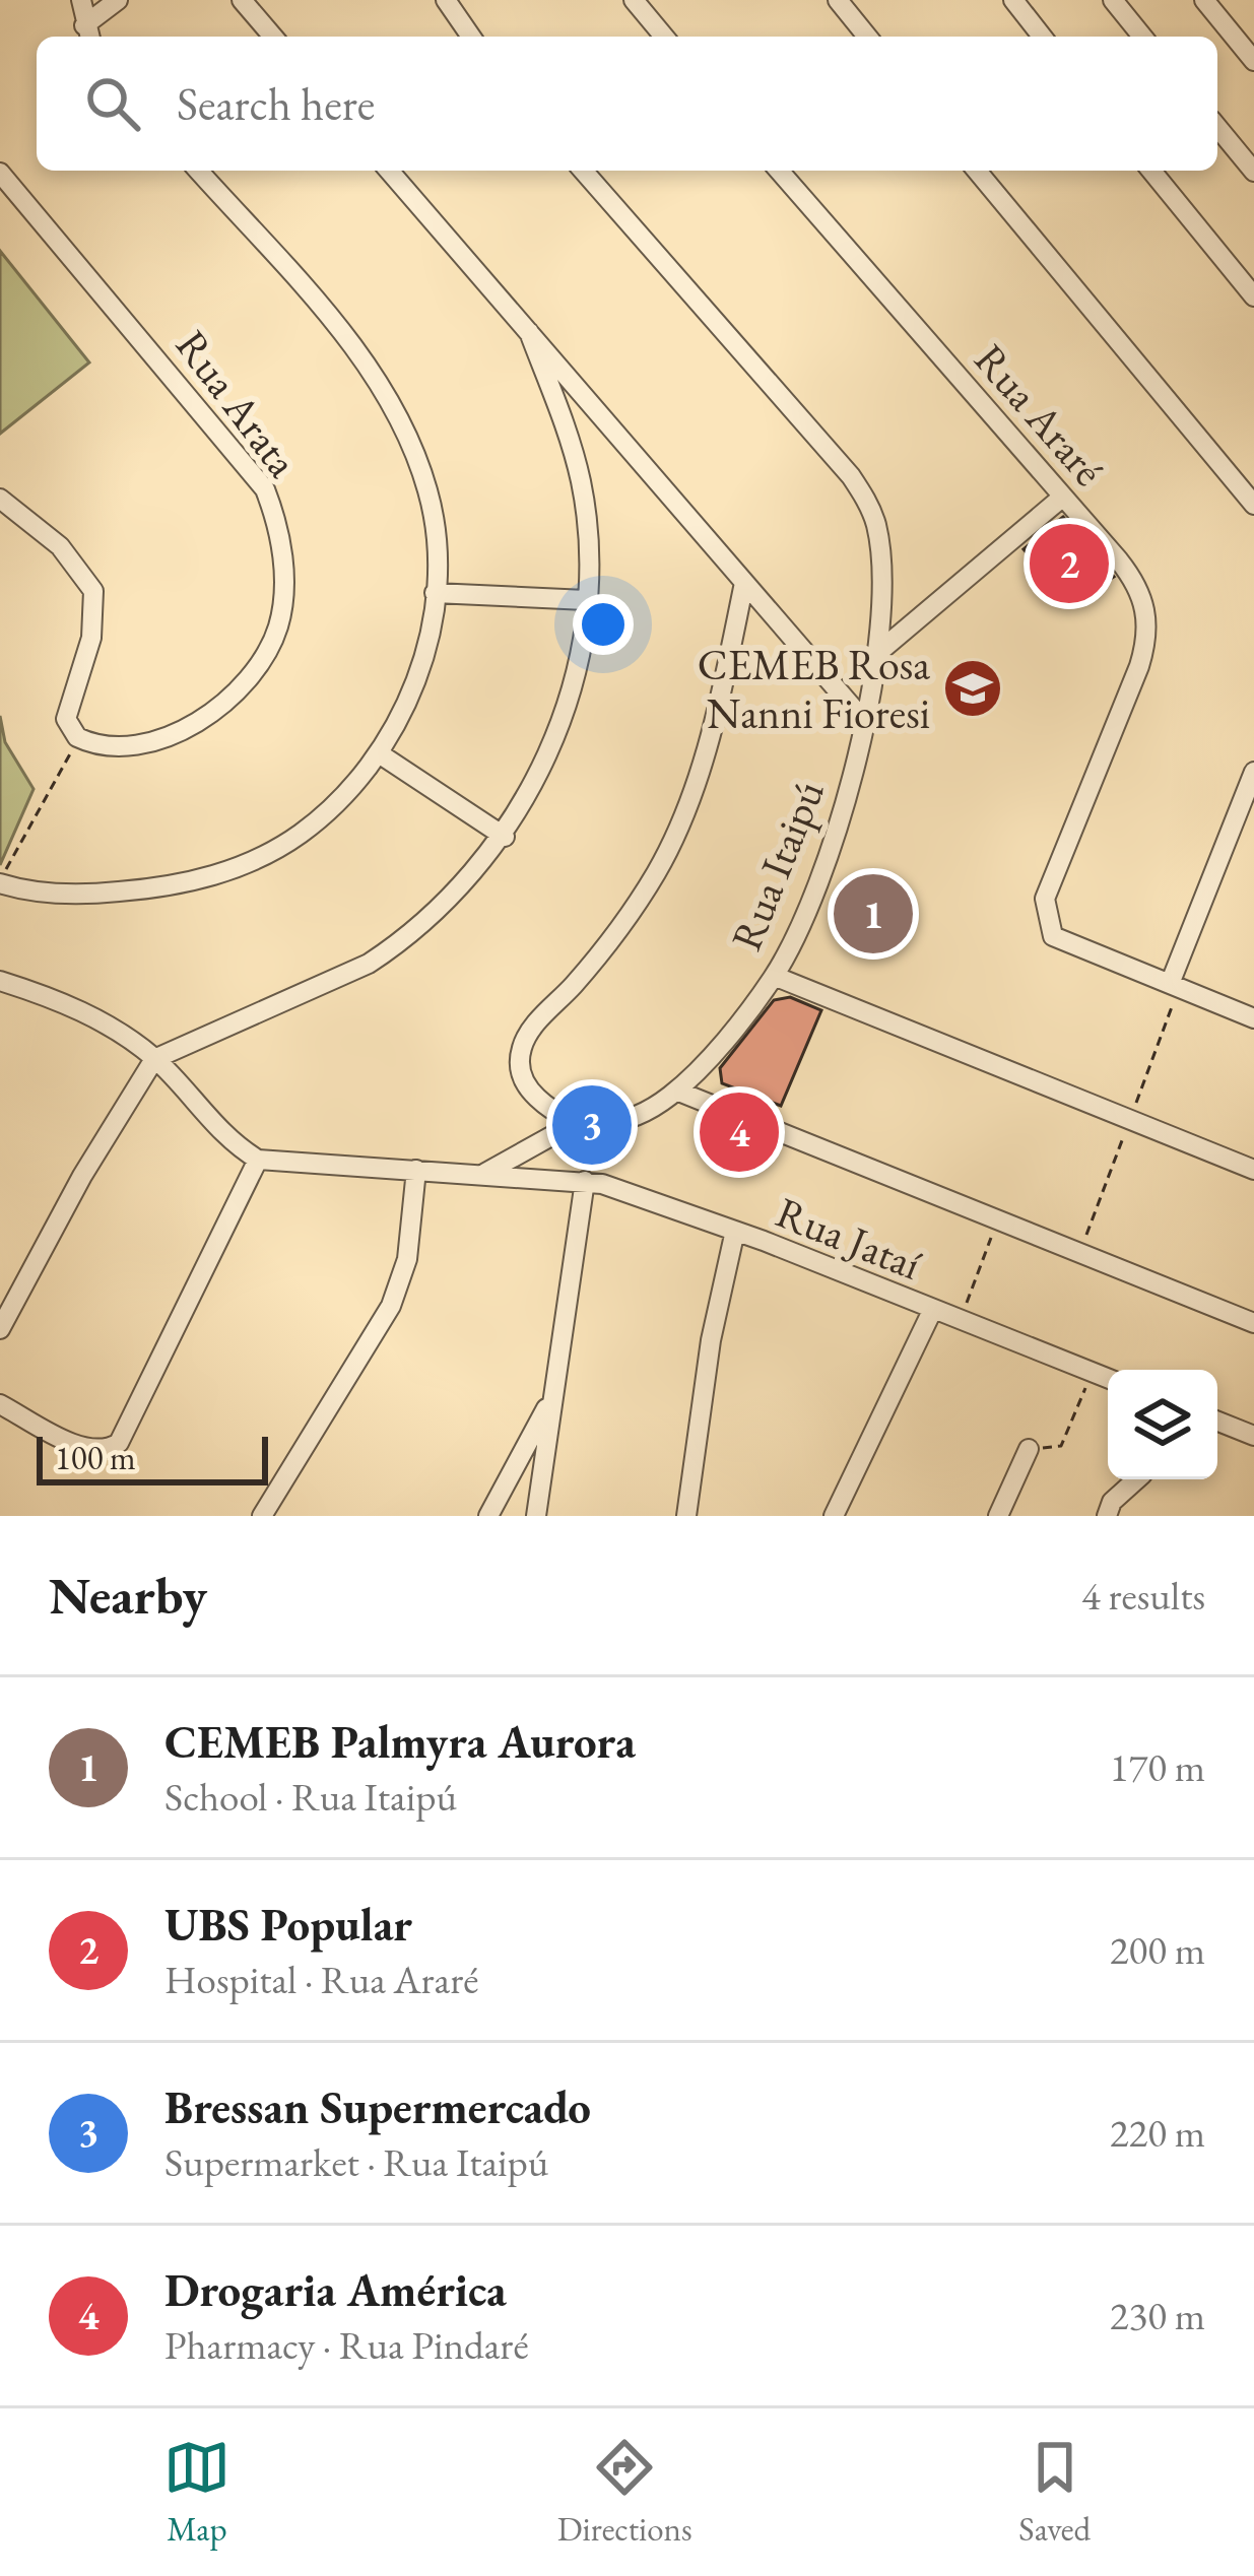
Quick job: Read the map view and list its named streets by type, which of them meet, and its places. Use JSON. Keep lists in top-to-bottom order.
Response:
{
  "streets": {
    "street": [
      "Rua Arata",
      "Rua Araré",
      "Rua Itaipú",
      "Rua Jataí"
    ]
  },
  "crossings": [
    ["Rua Itaipú", "Rua Jataí"]
  ],
  "places": {
    "school or university": ["CEMEB Rosa Nanni Fioresi"]
  },
  "scale_bar": "100 m",
  "page": {
    "search": "Search here",
    "pins": [
      "2",
      "1",
      "3",
      "4"
    ],
    "scale": "100 m",
    "heading": ["Nearby", "4 results"],
    "list": [
      {
        "mark": "1",
        "name": "CEMEB Palmyra Aurora",
        "note": "School · Rua Itaipú",
        "value": "170 m"
      },
      {
        "mark": "2",
        "name": "UBS Popular",
        "note": "Hospital · Rua Araré",
        "value": "200 m"
      },
      {
        "mark": "3",
        "name": "Bressan Supermercado",
        "note": "Supermarket · Rua Itaipú",
        "value": "220 m"
      },
      {
        "mark": "4",
        "name": "Drogaria América",
        "note": "Pharmacy · Rua Pindaré",
        "value": "230 m"
      }
    ],
    "nav": ["Map", "Directions", "Saved"]
  }
}
